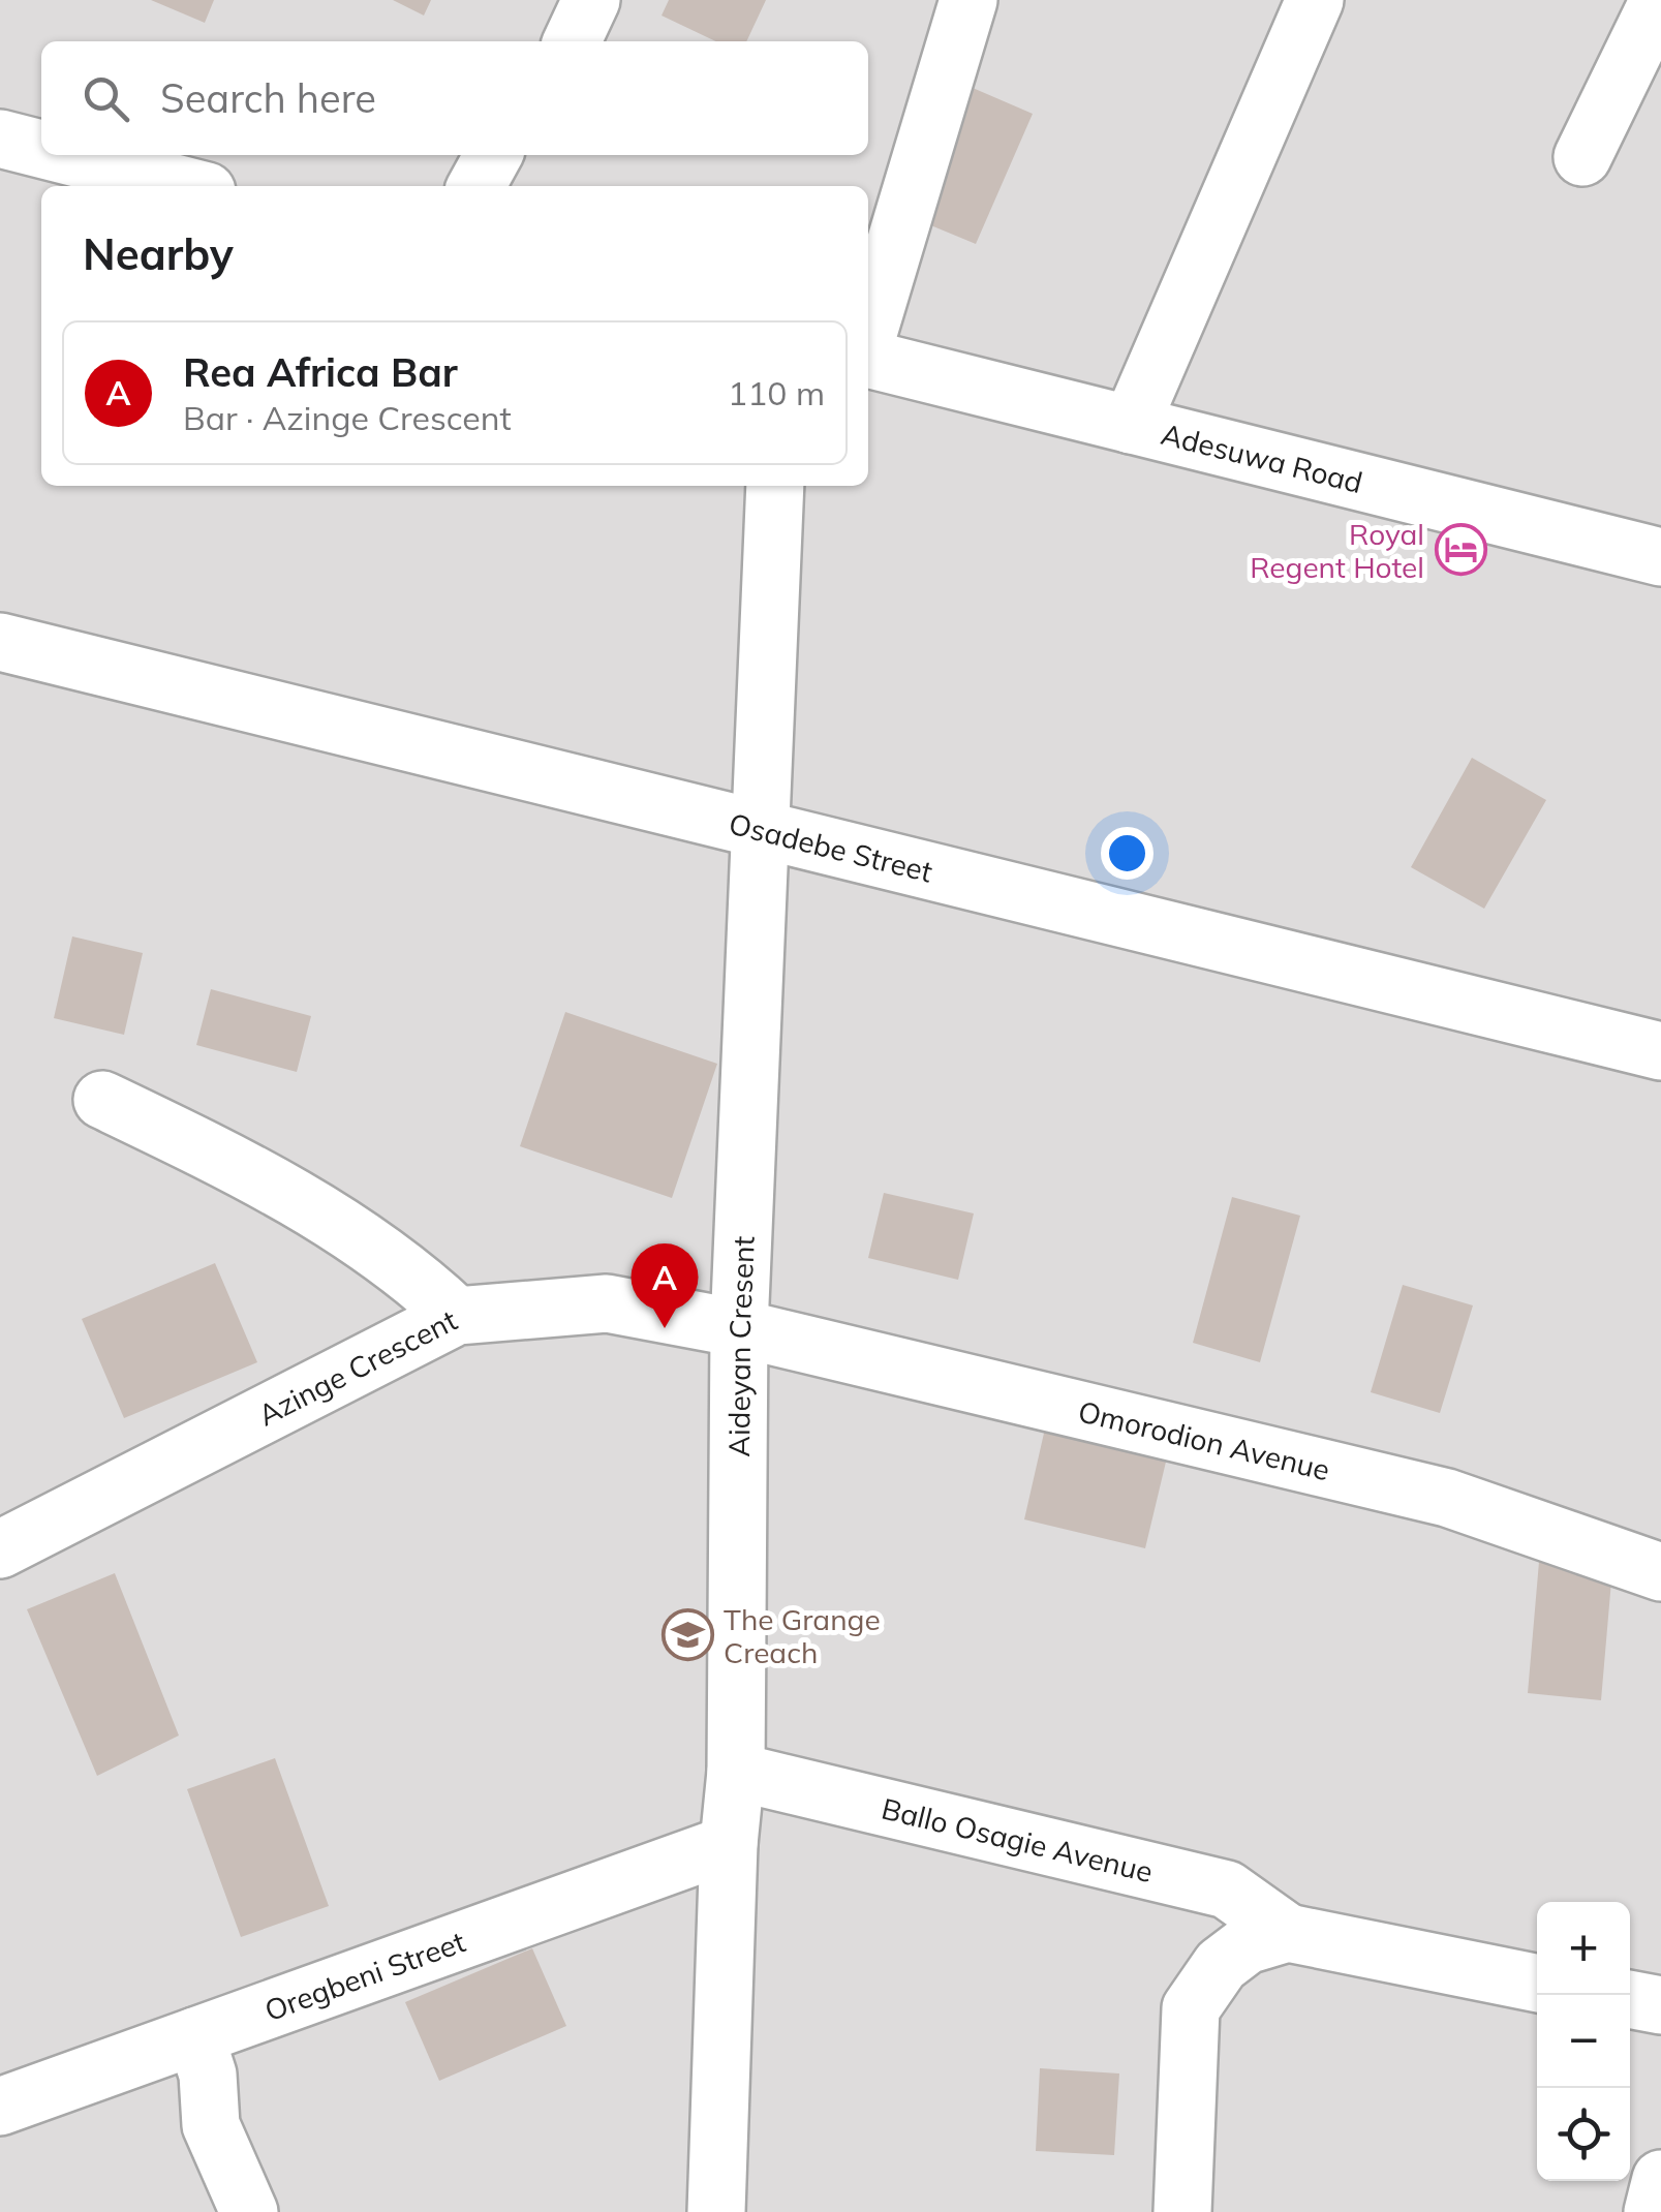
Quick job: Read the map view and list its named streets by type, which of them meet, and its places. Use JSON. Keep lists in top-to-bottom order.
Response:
{
  "streets": {
    "street": [
      "Adesuwa Road",
      "Osadebe Street",
      "Aideyan Cresent",
      "Azinge Crescent",
      "Omorodion Avenue",
      "Ballo Osagie Avenue",
      "Oregbeni Street"
    ]
  },
  "crossings": [
    ["Osadebe Street", "Aideyan Cresent"],
    ["Aideyan Cresent", "Azinge Crescent"],
    ["Aideyan Cresent", "Omorodion Avenue"],
    ["Aideyan Cresent", "Ballo Osagie Avenue"],
    ["Aideyan Cresent", "Oregbeni Street"],
    ["Azinge Crescent", "Omorodion Avenue"]
  ],
  "places": {
    "hotel": ["Royal Regent Hotel"],
    "school or university": ["The Grange Creach"]
  },
  "page": {
    "search": "Search here",
    "heading": "Nearby",
    "list": [
      {
        "mark": "A",
        "name": "Rea Africa Bar",
        "note": "Bar · Azinge Crescent",
        "value": "110 m"
      }
    ],
    "pins": "A",
    "map_buttons": ["+", "−"]
  }
}
